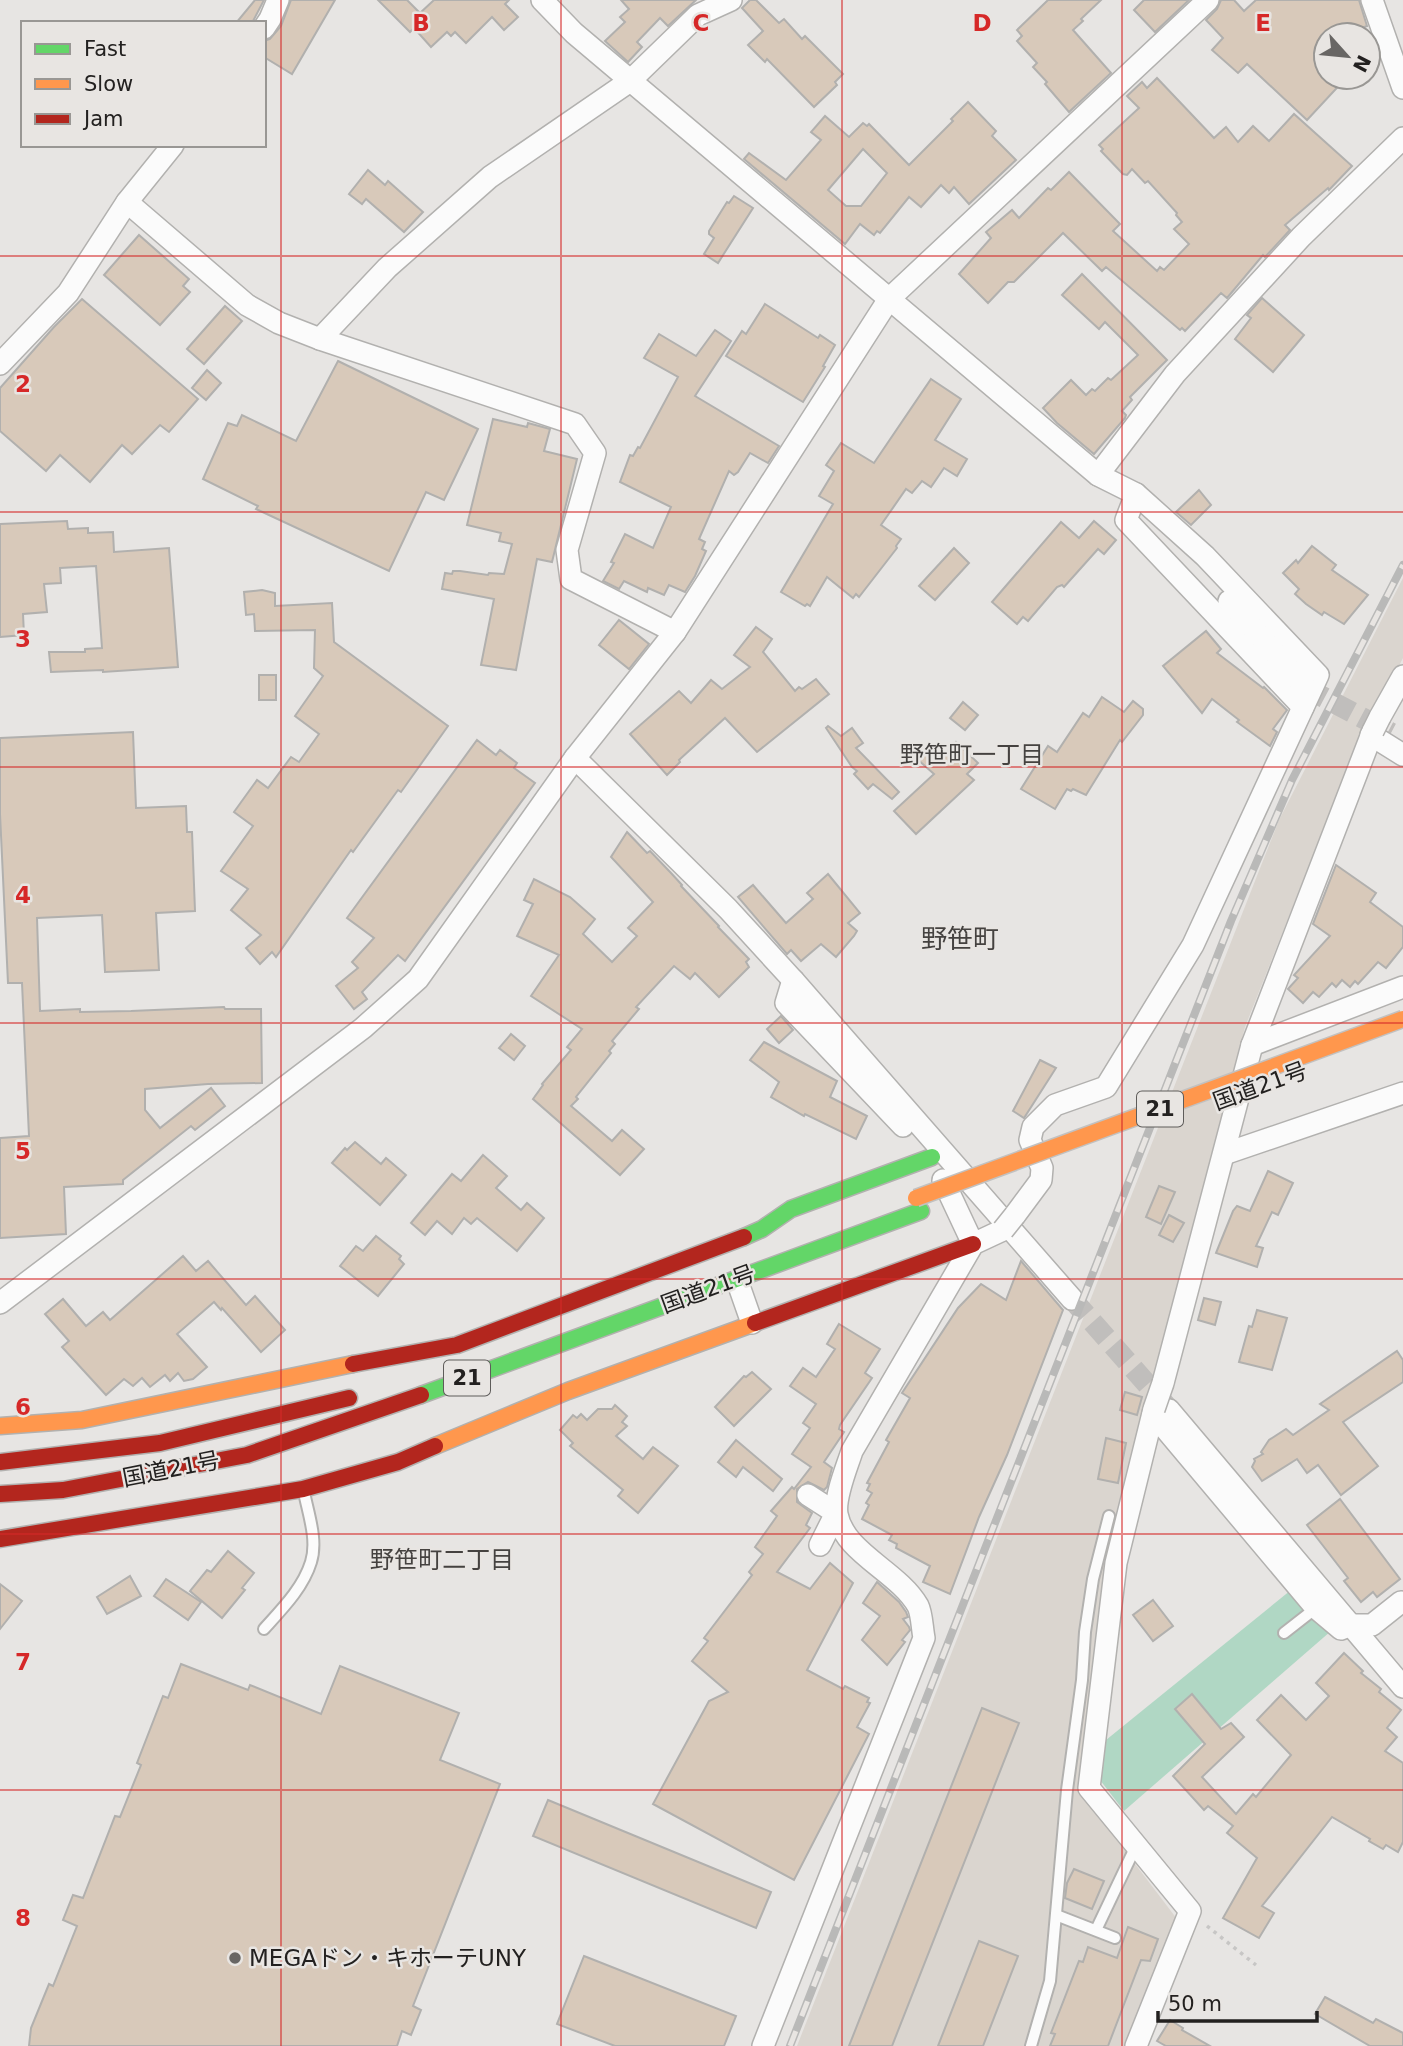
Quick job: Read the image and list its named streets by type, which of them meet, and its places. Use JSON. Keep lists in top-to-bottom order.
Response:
{
  "streets": {
    "main road": ["国道21号", "21"]
  },
  "districts": ["野笹町一丁目", "野笹町", "野笹町二丁目"],
  "places": ["MEGAドン・キホーテUNY"],
  "legend": ["Fast", "Slow", "Jam"],
  "scale_bar": "50 m",
  "north": "bottom right",
  "grid": {
    "columns": [
      "B",
      "C",
      "D",
      "E"
    ],
    "rows": [
      "2",
      "3",
      "4",
      "5",
      "6",
      "7",
      "8"
    ]
  }
}
